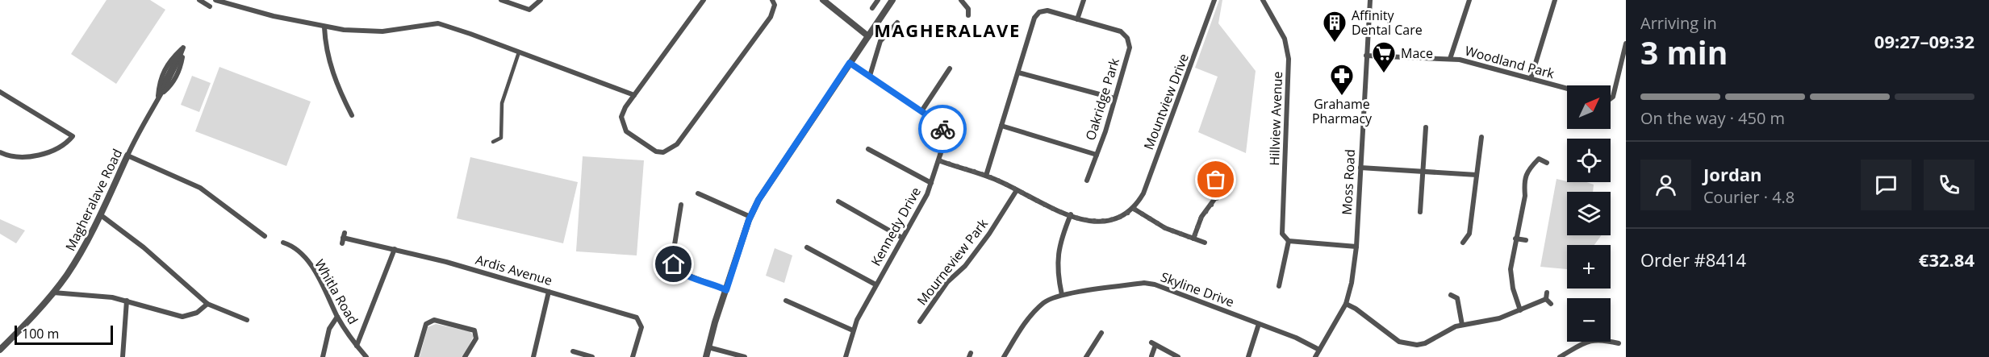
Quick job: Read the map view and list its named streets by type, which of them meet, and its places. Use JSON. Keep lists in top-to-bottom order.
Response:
{
  "streets": {
    "street": [
      "Woodland Park",
      "Oakridge Park",
      "Mountview Drive",
      "Hillview Avenue",
      "Moss Road",
      "Magheralave Road",
      "Kennedy Drive",
      "Mourneview Park",
      "Ardis Avenue",
      "Skyline Drive",
      "Whitla Road"
    ]
  },
  "crossings": [
    ["Woodland Park", "Moss Road"],
    ["Moss Road", "Skyline Drive"]
  ],
  "districts": ["MAGHERALAVE"],
  "places": {
    "building": ["Affinity Dental Care"],
    "supermarket": ["Mace"],
    "pharmacy": ["Grahame Pharmacy"]
  },
  "scale_bar": "100 m",
  "north": "top right",
  "page": {
    "heading": ["3 min", "Arriving in", "09:27–09:32"],
    "panel": [
      "Jordan",
      "Courier · 4.8",
      "Order #8414",
      "€32.84"
    ],
    "bar": "On the way · 450 m",
    "map_buttons": ["+", "−"],
    "scale": "100 m"
  }
}
